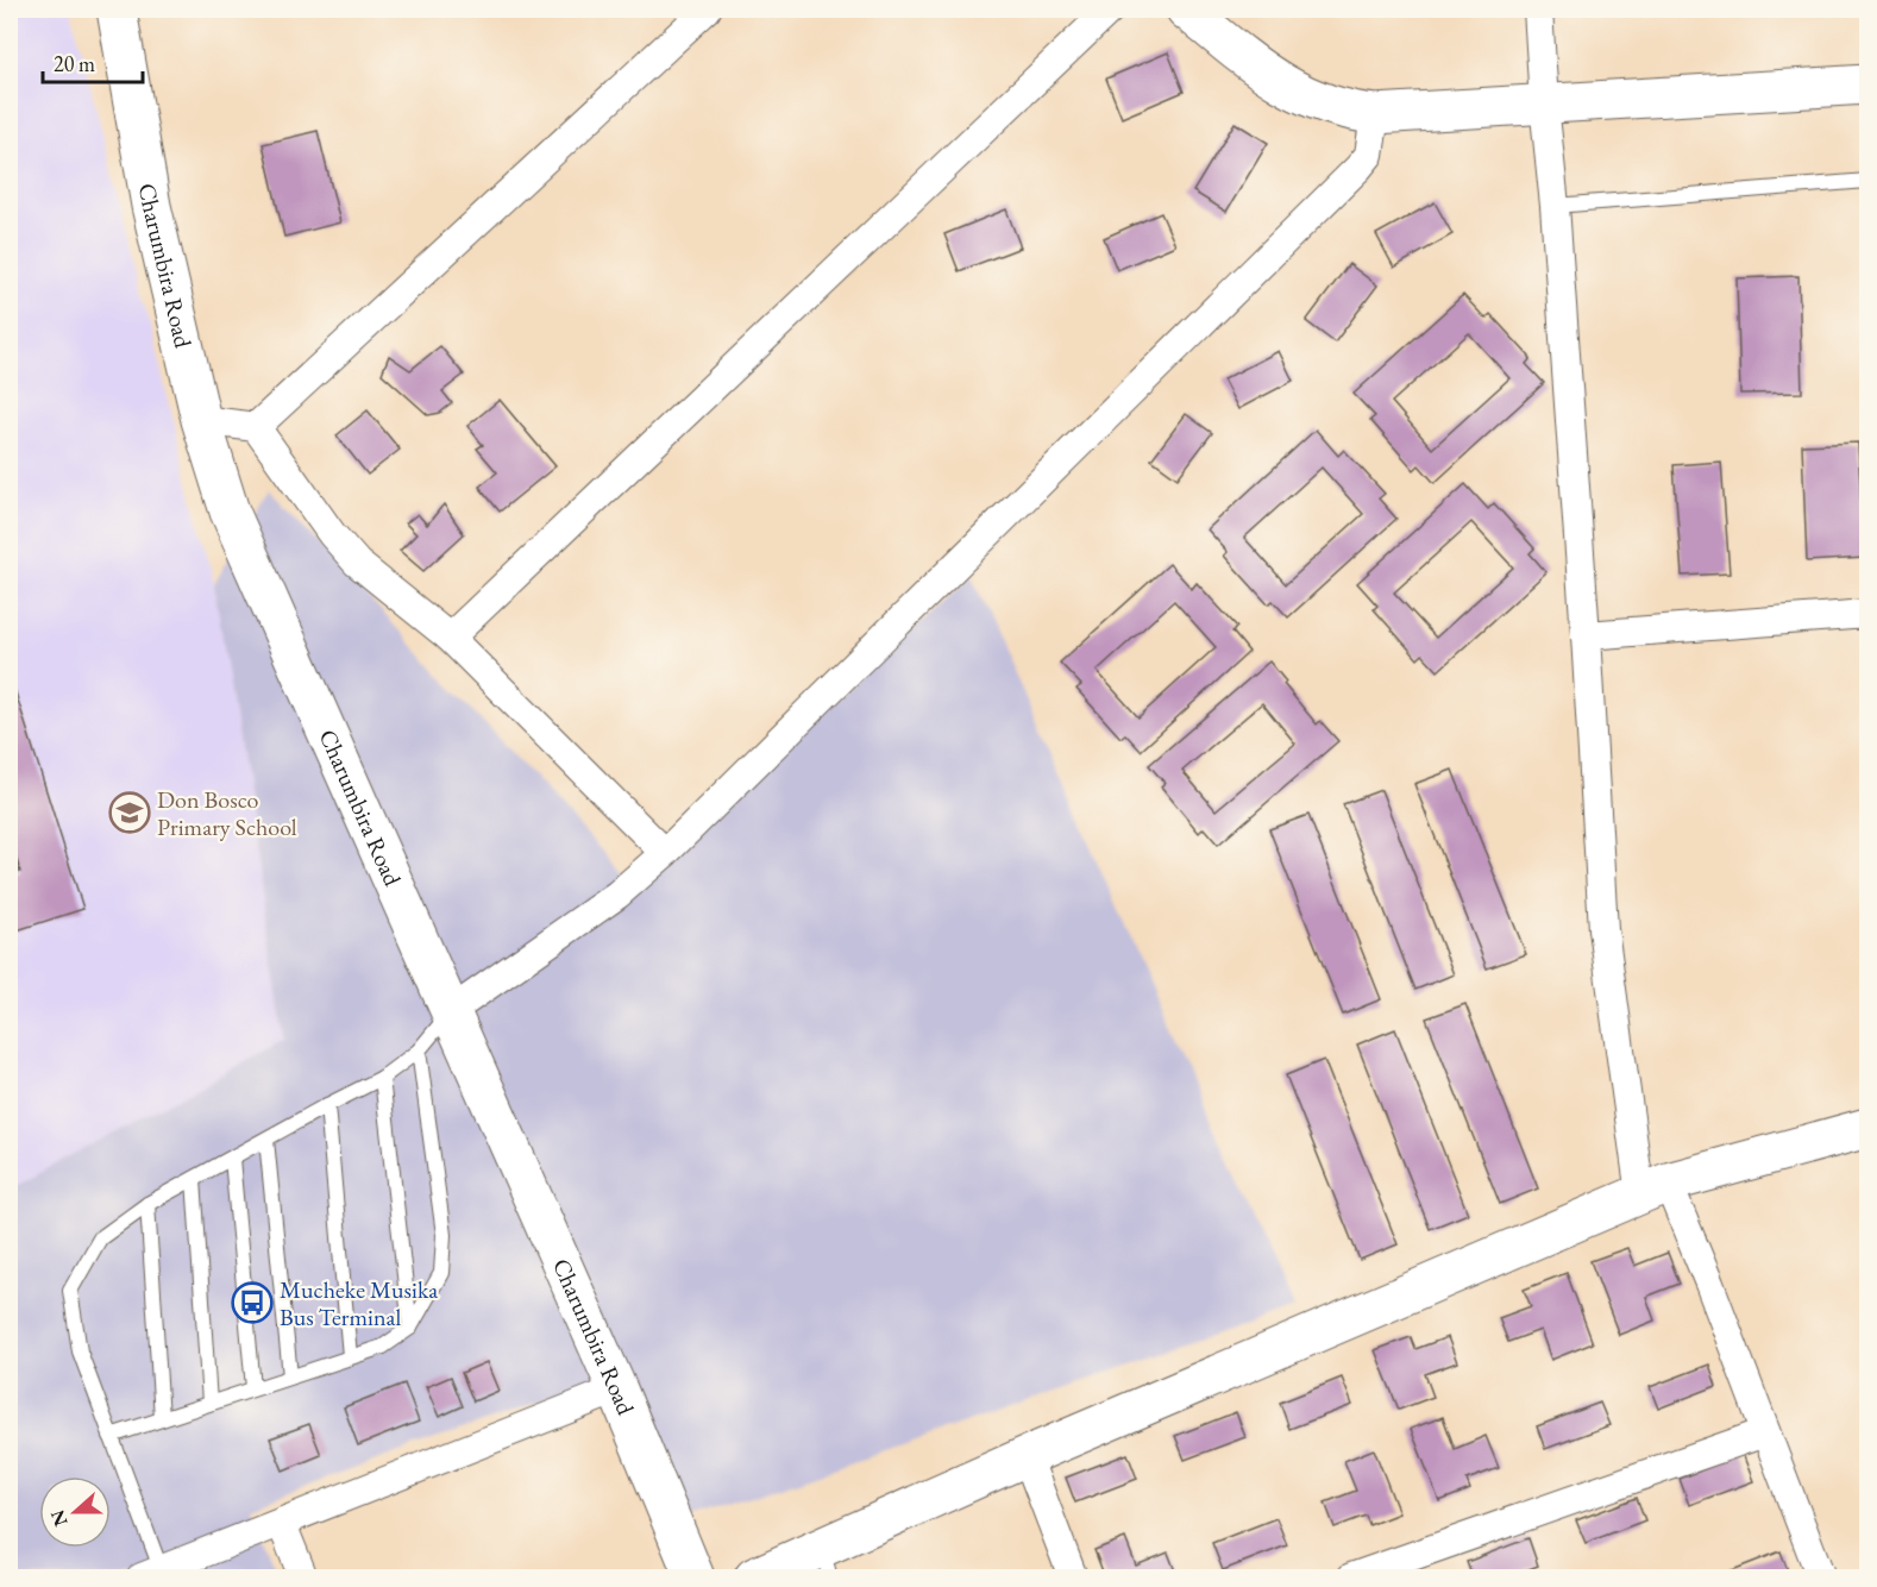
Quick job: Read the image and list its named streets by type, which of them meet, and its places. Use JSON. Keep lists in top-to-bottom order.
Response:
{
  "streets": {
    "street": ["Charumbira Road"]
  },
  "places": {
    "school or university": ["Don Bosco Primary School"],
    "bus stop": ["Mucheke Musika Bus Terminal"]
  },
  "scale_bar": "20 m",
  "north": "left"
}
